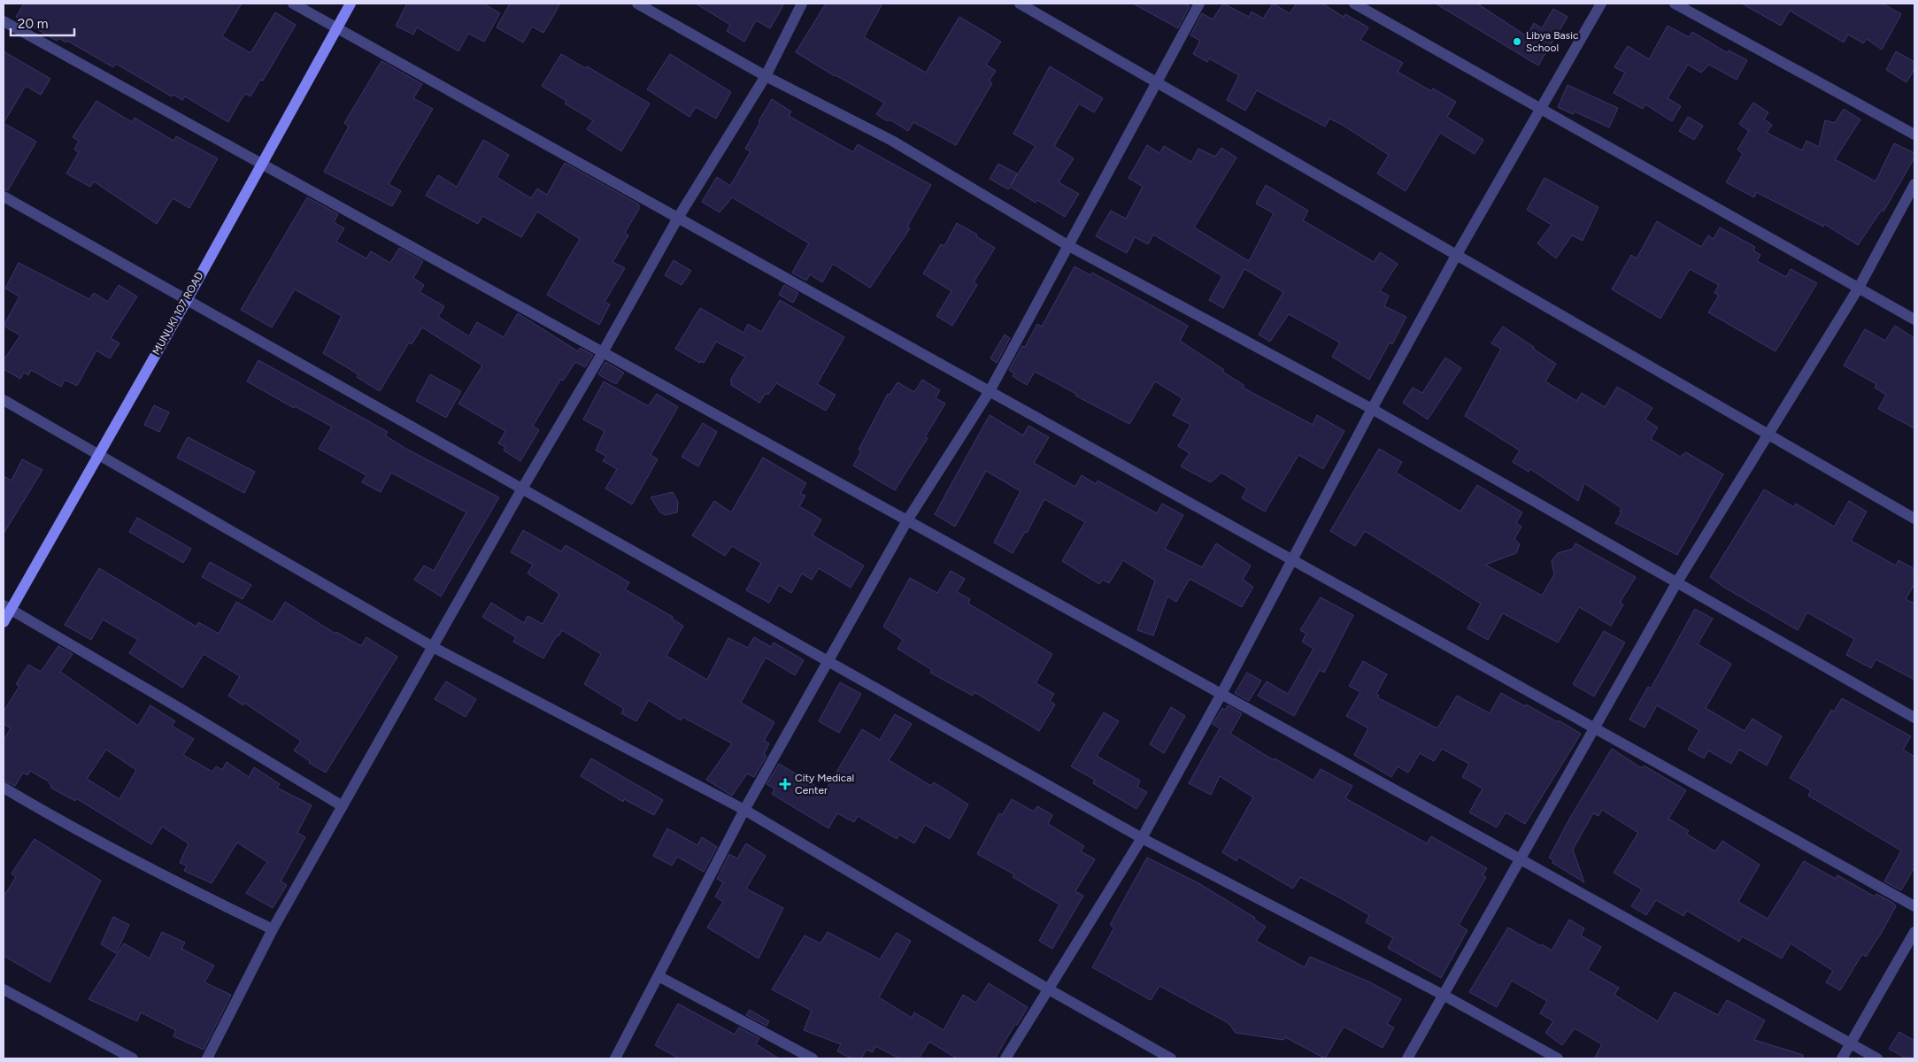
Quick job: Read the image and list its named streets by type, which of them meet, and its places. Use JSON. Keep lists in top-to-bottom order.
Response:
{
  "streets": {
    "street": ["MUNUKI 107 ROAD"]
  },
  "places": {
    "other": ["Libya Basic School"],
    "health": ["City Medical Center"]
  },
  "scale_bar": "20 m"
}
